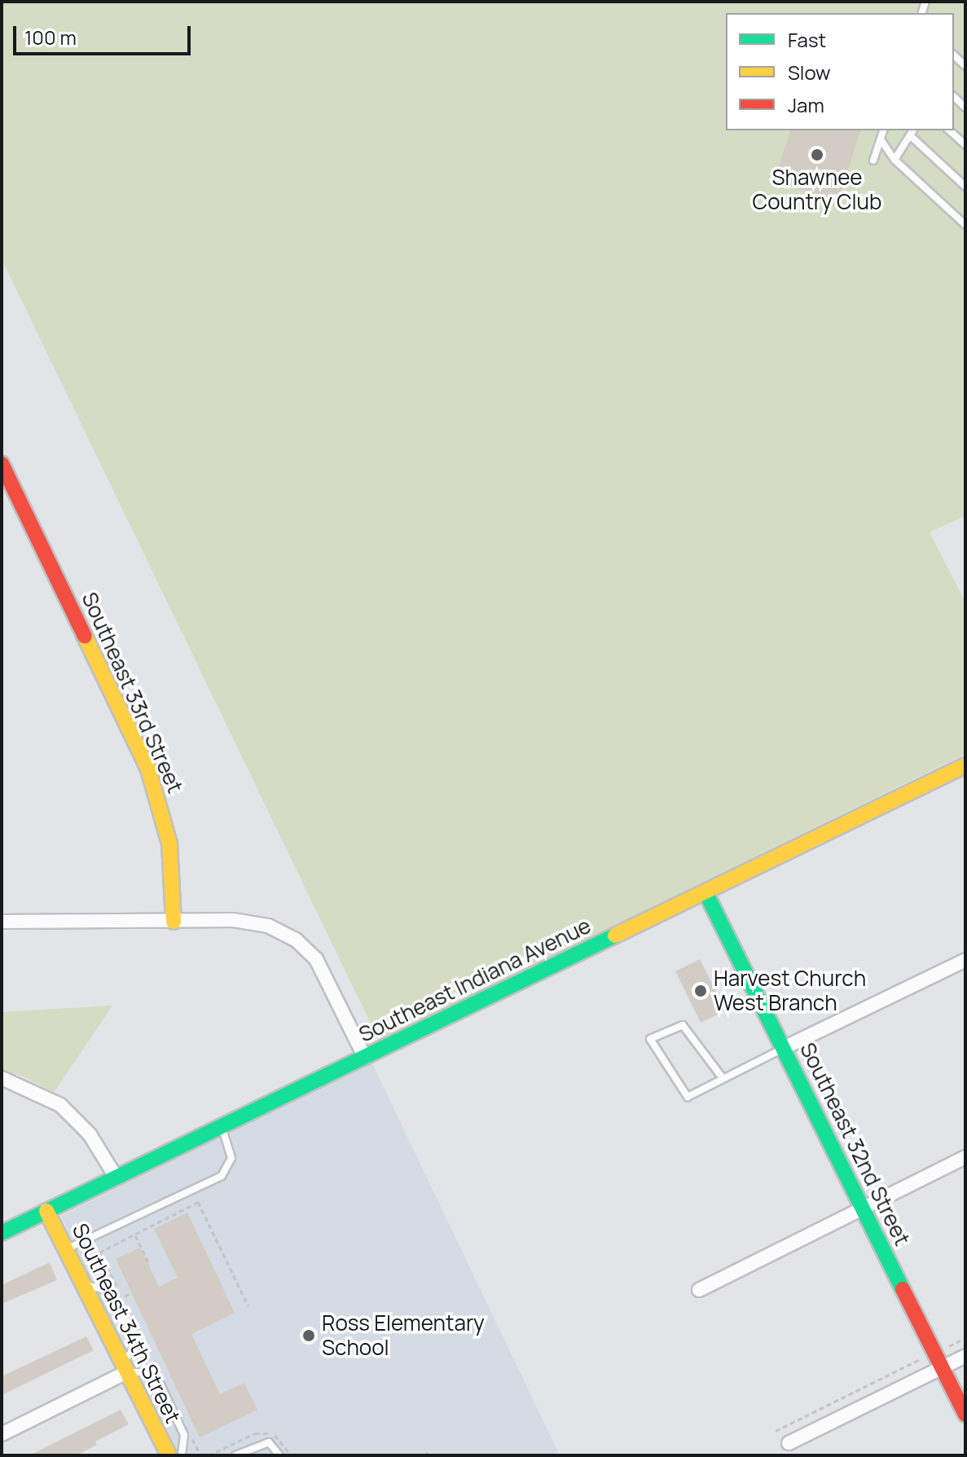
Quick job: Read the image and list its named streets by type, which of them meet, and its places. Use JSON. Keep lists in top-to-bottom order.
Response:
{
  "streets": {
    "street": [
      "Southeast 33rd Street",
      "Southeast Indiana Avenue",
      "Southeast 32nd Street",
      "Southeast 34th Street"
    ]
  },
  "crossings": [
    ["Southeast Indiana Avenue", "Southeast 32nd Street"],
    ["Southeast Indiana Avenue", "Southeast 34th Street"]
  ],
  "places": ["Shawnee Country Club", "Harvest Church West Branch", "Ross Elementary School"],
  "legend": ["Fast", "Slow", "Jam"],
  "scale_bar": "100 m"
}
